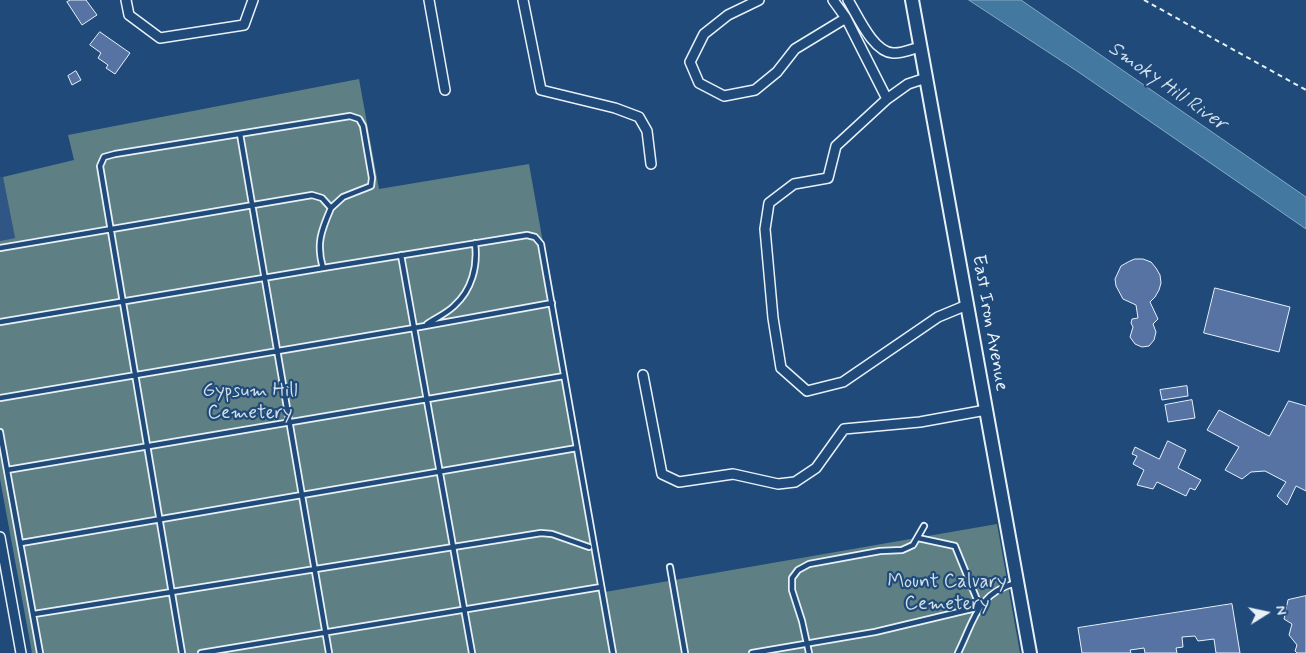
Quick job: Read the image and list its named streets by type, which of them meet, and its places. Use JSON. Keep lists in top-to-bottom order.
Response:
{
  "streets": {
    "street": ["East Iron Avenue"]
  },
  "water": ["Smoky Hill River"],
  "parks": ["Gypsum Hill Cemetery", "Mount Calvary Cemetery"],
  "north": "right"
}
